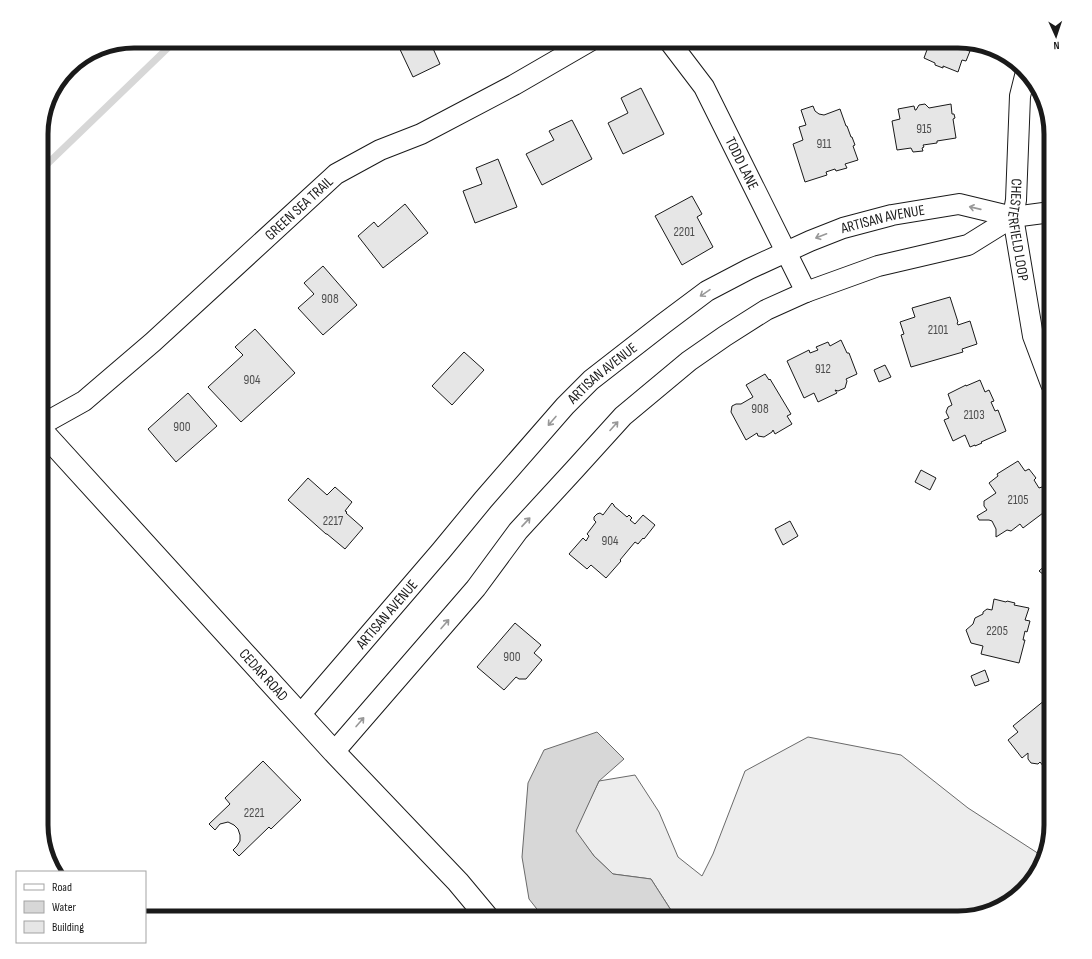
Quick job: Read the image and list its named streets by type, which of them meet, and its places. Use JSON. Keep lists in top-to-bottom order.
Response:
{
  "streets": {
    "street": [
      "TODD LANE",
      "GREEN SEA TRAIL",
      "ARTISAN AVENUE",
      "CHESTERFIELD LOOP",
      "CEDAR ROAD"
    ]
  },
  "crossings": [
    ["TODD LANE", "ARTISAN AVENUE"],
    ["ARTISAN AVENUE", "CHESTERFIELD LOOP"],
    ["ARTISAN AVENUE", "CEDAR ROAD"]
  ],
  "house_numbers": [
    "915",
    "911",
    "2201",
    "908",
    "2101",
    "912",
    "904",
    "908",
    "2103",
    "900",
    "2105",
    "2217",
    "904",
    "2205",
    "900",
    "2221"
  ],
  "legend": ["Road", "Water", "Building"],
  "north": "bottom"
}
